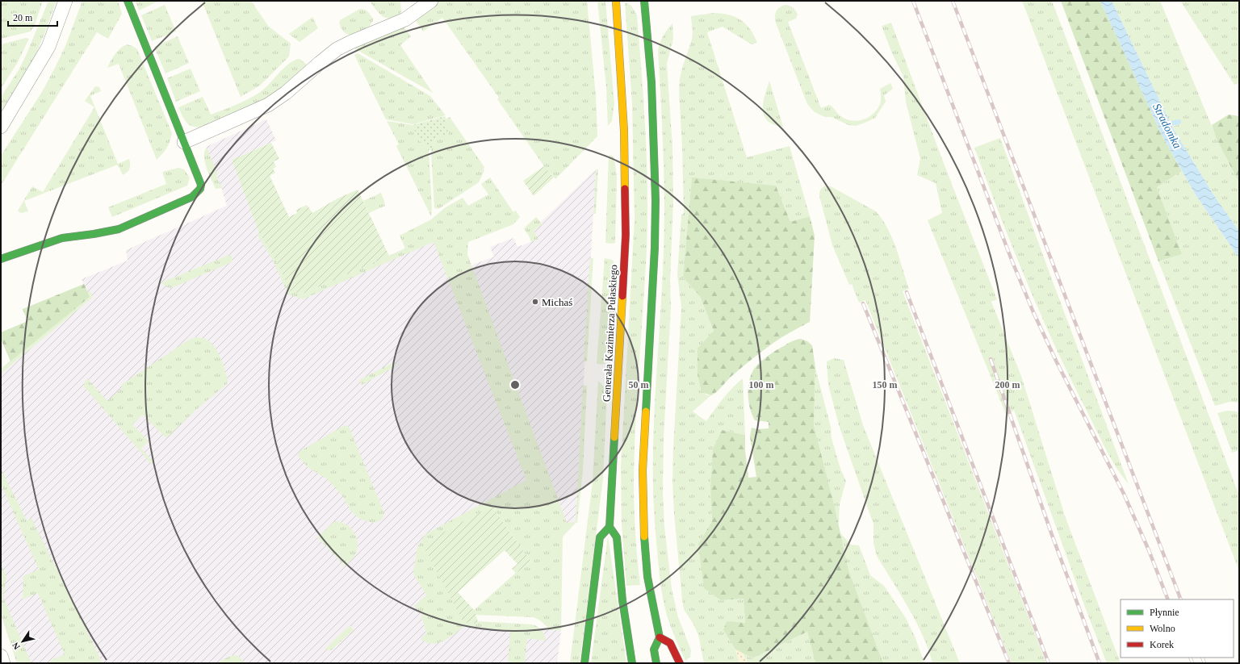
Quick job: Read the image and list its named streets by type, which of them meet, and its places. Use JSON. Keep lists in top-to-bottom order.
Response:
{
  "streets": {
    "main road": ["Generała Kazimierza Pułaskiego"]
  },
  "water": ["Stradomka"],
  "places": ["Michaś"],
  "legend": ["Płynnie", "Wolno", "Korek"],
  "scale_bar": "20 m",
  "north": "bottom left",
  "rings": [
    "50 m",
    "100 m",
    "150 m",
    "200 m"
  ]
}
